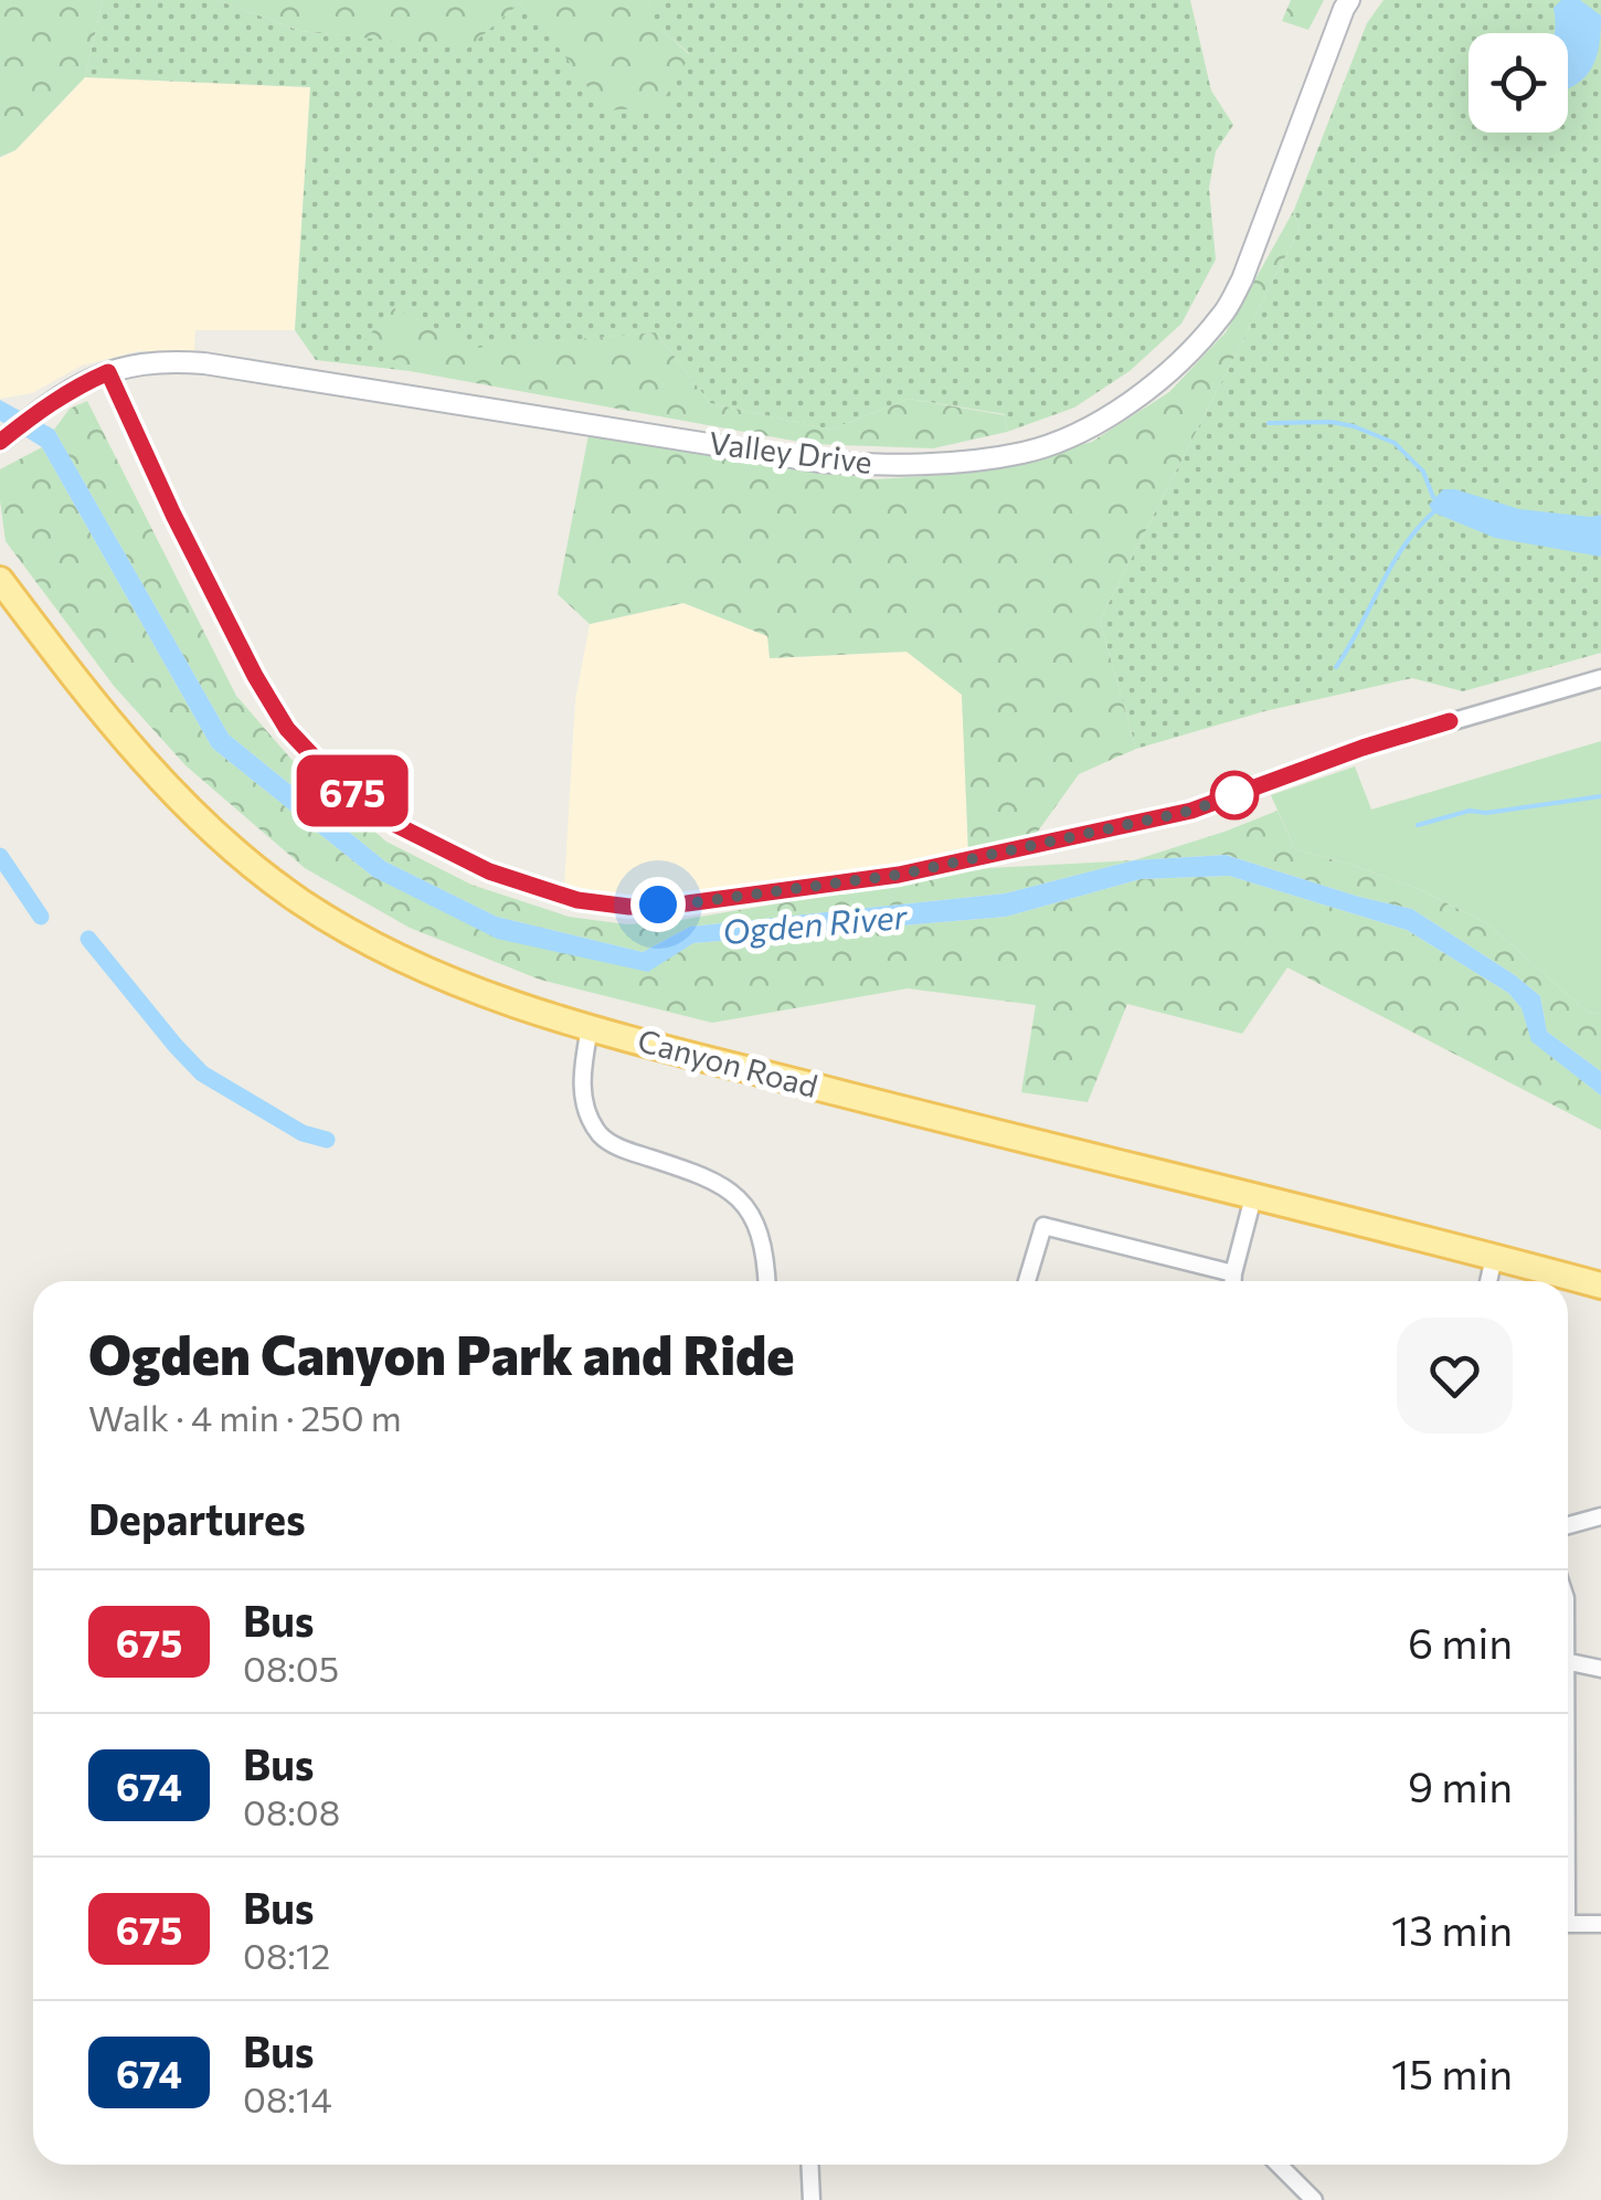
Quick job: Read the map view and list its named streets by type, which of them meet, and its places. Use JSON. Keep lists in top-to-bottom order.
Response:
{
  "streets": {
    "main road": ["Canyon Road"],
    "street": ["Valley Drive"]
  },
  "water": ["Ogden River"],
  "lines": ["bus line 675"],
  "page": {
    "on_map": "675",
    "heading": [
      ["Ogden Canyon Park and Ride", "Walk · 4 min · 250 m"],
      "Departures"
    ],
    "list": [
      {
        "mark": "675",
        "name": "Bus",
        "note": "08:05",
        "value": "6 min"
      },
      {
        "mark": "674",
        "name": "Bus",
        "note": "08:08",
        "value": "9 min"
      },
      {
        "mark": "675",
        "name": "Bus",
        "note": "08:12",
        "value": "13 min"
      },
      {
        "mark": "674",
        "name": "Bus",
        "note": "08:14",
        "value": "15 min"
      }
    ]
  }
}
